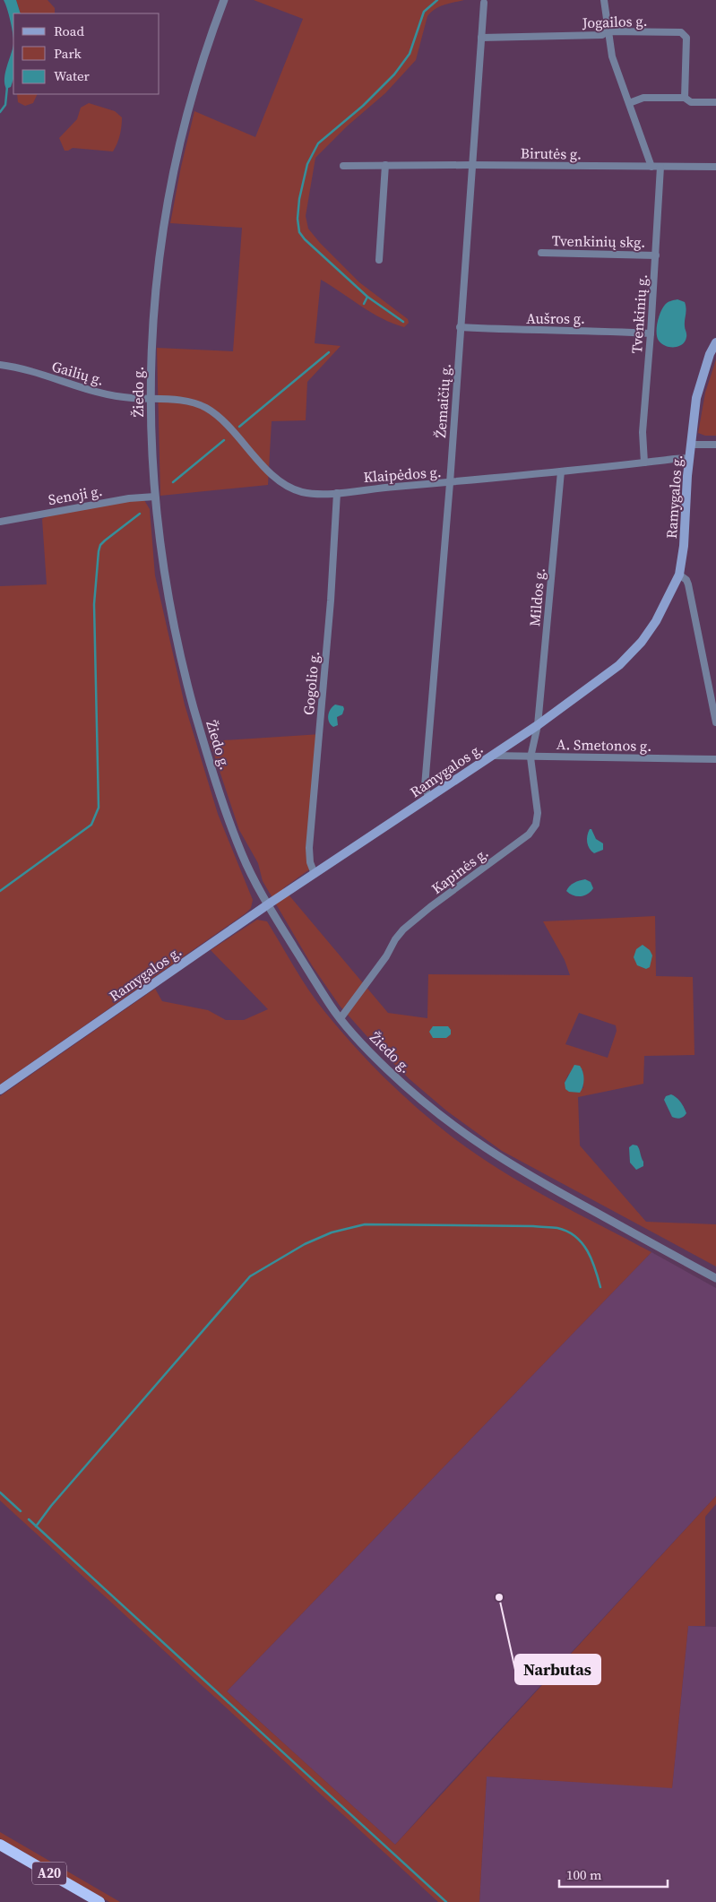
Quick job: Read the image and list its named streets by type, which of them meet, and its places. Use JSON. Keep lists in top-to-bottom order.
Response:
{
  "streets": {
    "highway": ["A20"],
    "main road": ["Ramygalos g."],
    "street": [
      "Jogailos g.",
      "Birutės g.",
      "Tvenkinių skg.",
      "Tvenkinių g.",
      "Aušros g.",
      "Gailių g.",
      "Žiedo g.",
      "Žemaičių g.",
      "Klaipėdos g.",
      "Senoji g.",
      "Mildos g.",
      "Gogolio g.",
      "A. Smetonos g.",
      "Kapinės g."
    ]
  },
  "crossings": [
    ["Jogailos g.", "Žemaičių g."],
    ["Birutės g.", "Tvenkinių g."],
    ["Birutės g.", "Žemaičių g."],
    ["Tvenkinių skg.", "Tvenkinių g."],
    ["Tvenkinių g.", "Aušros g."],
    ["Tvenkinių g.", "Klaipėdos g."],
    ["Aušros g.", "Žemaičių g."],
    ["Gailių g.", "Žiedo g."],
    ["Gailių g.", "Klaipėdos g."],
    ["Žiedo g.", "Klaipėdos g."],
    ["Žiedo g.", "Senoji g."],
    ["Žiedo g.", "Ramygalos g."],
    ["Žiedo g.", "Kapinės g."],
    ["Žemaičių g.", "Klaipėdos g."],
    ["Žemaičių g.", "Ramygalos g."],
    ["Klaipėdos g.", "Ramygalos g."],
    ["Klaipėdos g.", "Mildos g."],
    ["Klaipėdos g.", "Gogolio g."],
    ["Ramygalos g.", "Mildos g."],
    ["Ramygalos g.", "Gogolio g."],
    ["Ramygalos g.", "A. Smetonos g."],
    ["Ramygalos g.", "Kapinės g."],
    ["Mildos g.", "Kapinės g."],
    ["A. Smetonos g.", "Kapinės g."]
  ],
  "places": ["Narbutas"],
  "legend": ["Road", "Park", "Water"],
  "scale_bar": "100 m"
}
